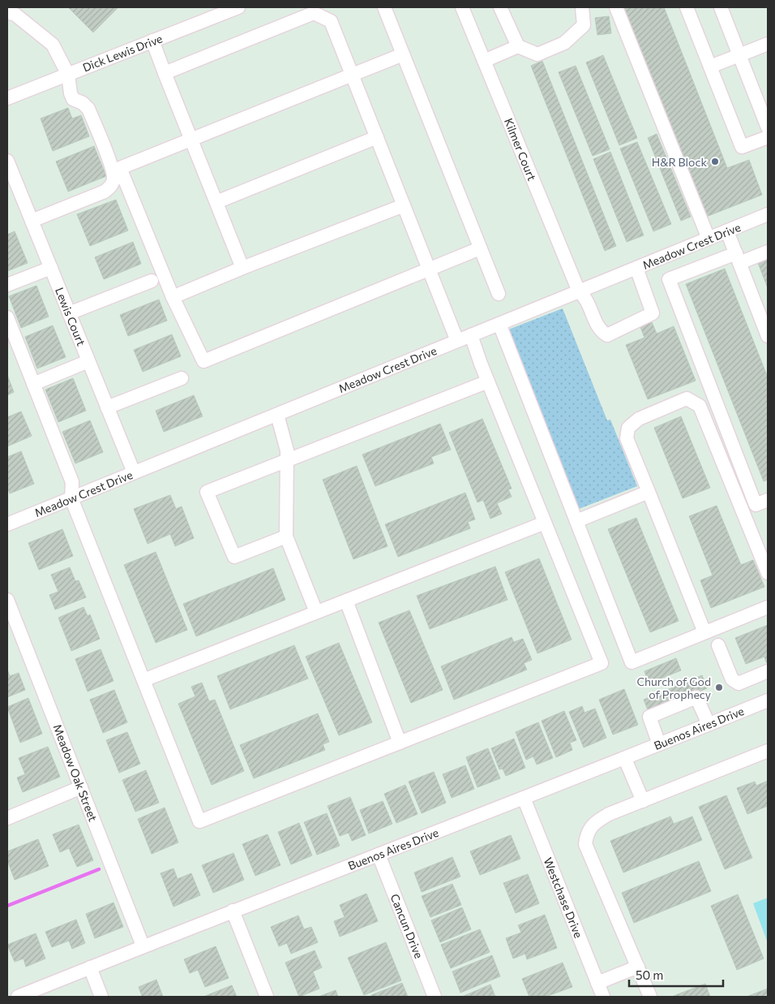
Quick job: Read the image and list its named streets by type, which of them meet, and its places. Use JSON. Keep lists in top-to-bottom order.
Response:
{
  "streets": {
    "street": [
      "Dick Lewis Drive",
      "Kilmer Court",
      "Meadow Crest Drive",
      "Lewis Court",
      "Buenos Aires Drive",
      "Meadow Oak Street",
      "Westchase Drive",
      "Cancun Drive"
    ]
  },
  "crossings": [
    ["Kilmer Court", "Meadow Crest Drive"],
    ["Meadow Crest Drive", "Lewis Court"],
    ["Buenos Aires Drive", "Meadow Oak Street"],
    ["Buenos Aires Drive", "Westchase Drive"],
    ["Buenos Aires Drive", "Cancun Drive"]
  ],
  "places": ["H&R Block", "Church of God of Prophecy"],
  "scale_bar": "50 m"
}
